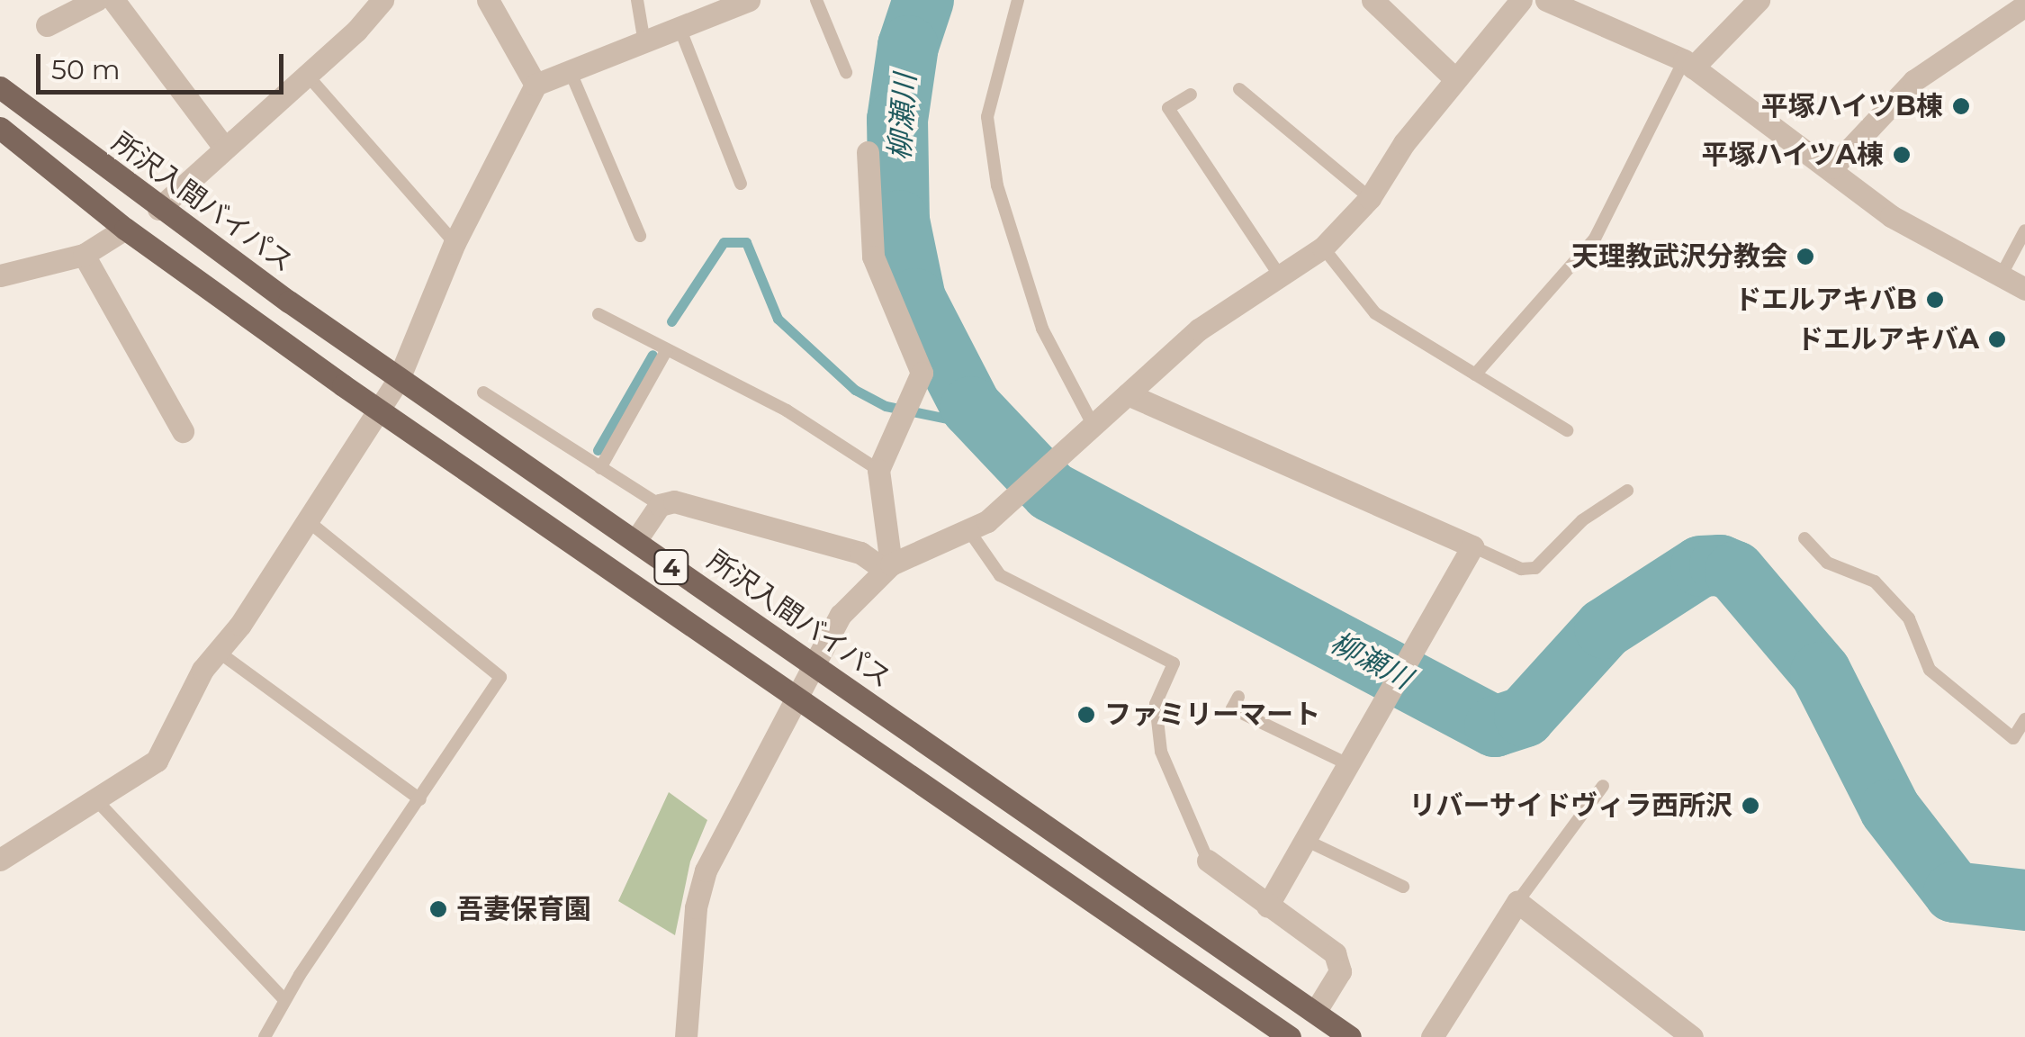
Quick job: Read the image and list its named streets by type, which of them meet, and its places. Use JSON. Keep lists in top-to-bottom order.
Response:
{
  "streets": {
    "main road": ["所沢入間バイパス", "4"]
  },
  "water": ["柳瀬川"],
  "places": [
    "平塚ハイツB棟",
    "平塚ハイツA棟",
    "天理教武沢分教会",
    "ドエルアキバB",
    "ドエルアキバA",
    "ファミリーマート",
    "リバーサイドヴィラ西所沢",
    "吾妻保育園"
  ],
  "scale_bar": "50 m"
}
